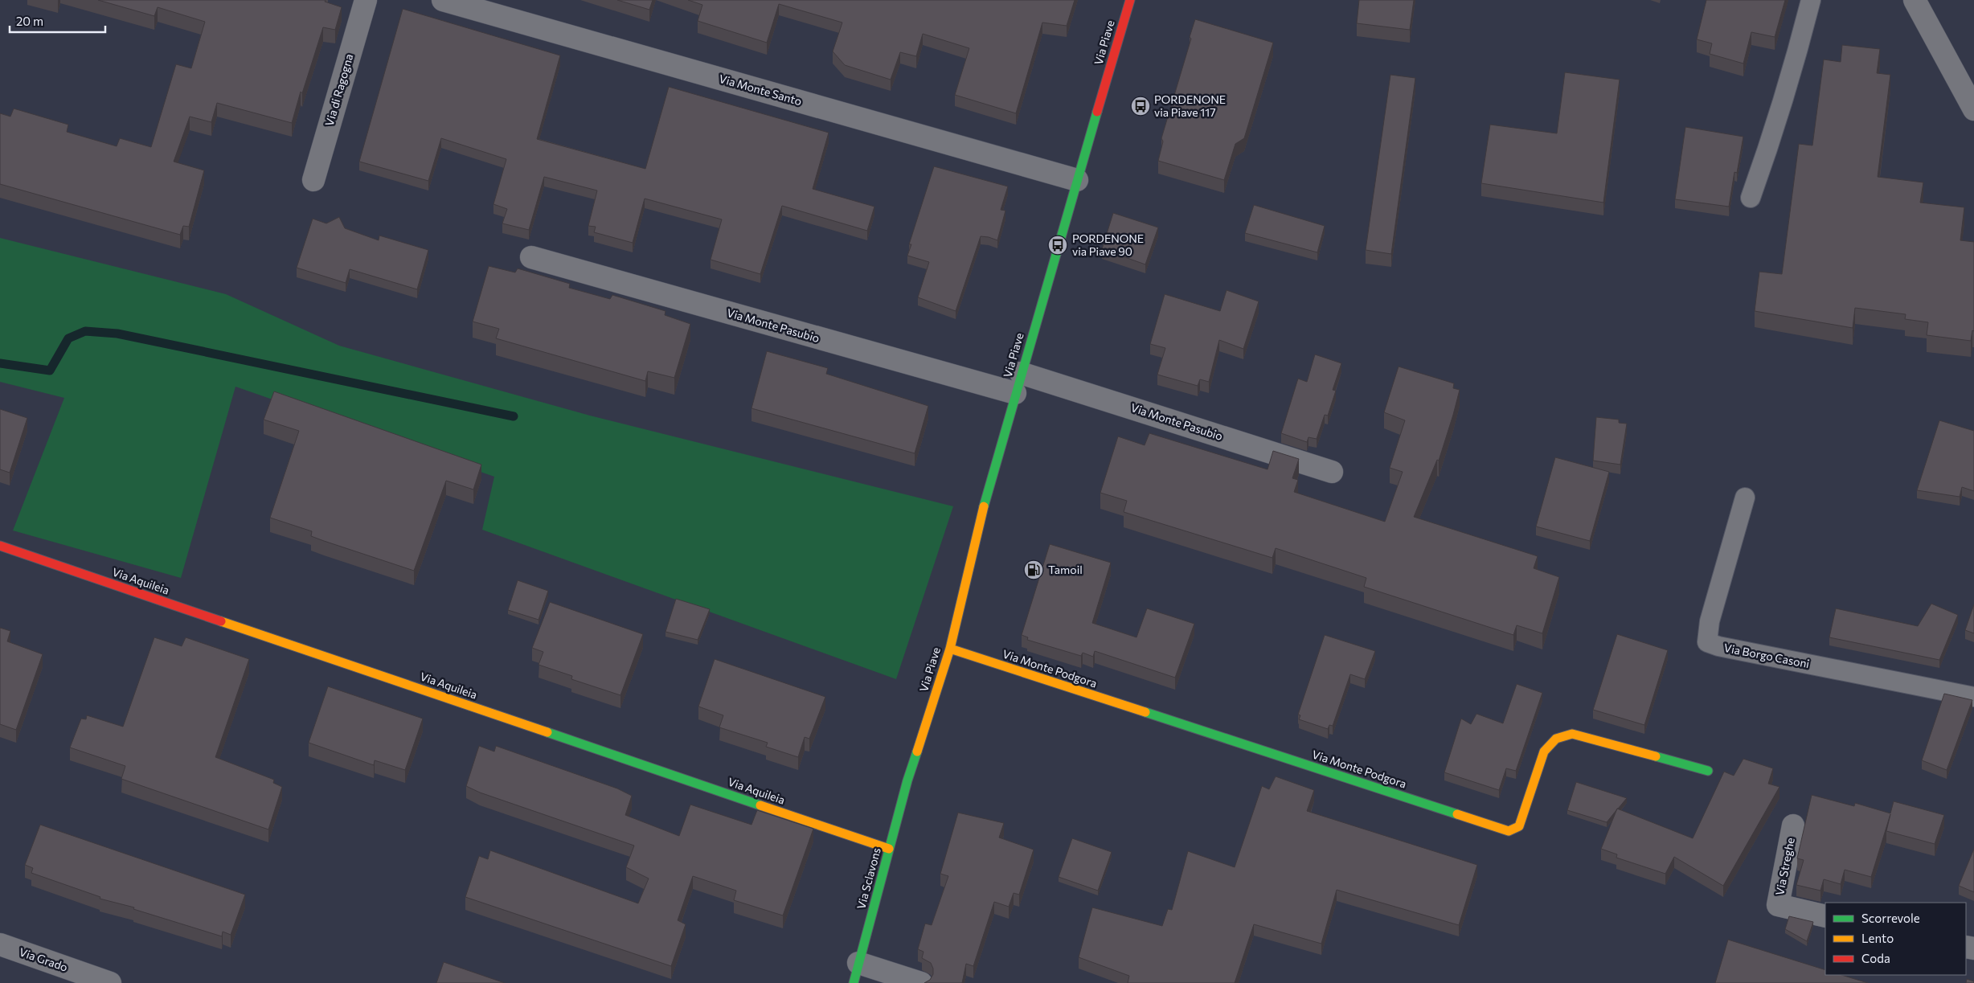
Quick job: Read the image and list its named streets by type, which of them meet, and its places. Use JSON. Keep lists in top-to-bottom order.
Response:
{
  "streets": {
    "street": [
      "Via Piave",
      "Via di Ragogna",
      "Via Monte Santo",
      "Via Monte Pasubio",
      "Via Aquileia",
      "Via Monte Podgora",
      "Via Streghe",
      "Via Sclavons",
      "Via Grado"
    ],
    "lane": ["Via Borgo Casoni"]
  },
  "crossings": [
    ["Via Piave", "Via Monte Santo"],
    ["Via Piave", "Via Monte Pasubio"],
    ["Via Piave", "Via Monte Podgora"],
    ["Via Piave", "Via Sclavons"],
    ["Via Aquileia", "Via Sclavons"]
  ],
  "places": {
    "bus stop": ["PORDENONE via Piave 117", "PORDENONE via Piave 90"],
    "fuel station": ["Tamoil"]
  },
  "legend": ["Scorrevole", "Lento", "Coda"],
  "scale_bar": "20 m"
}
